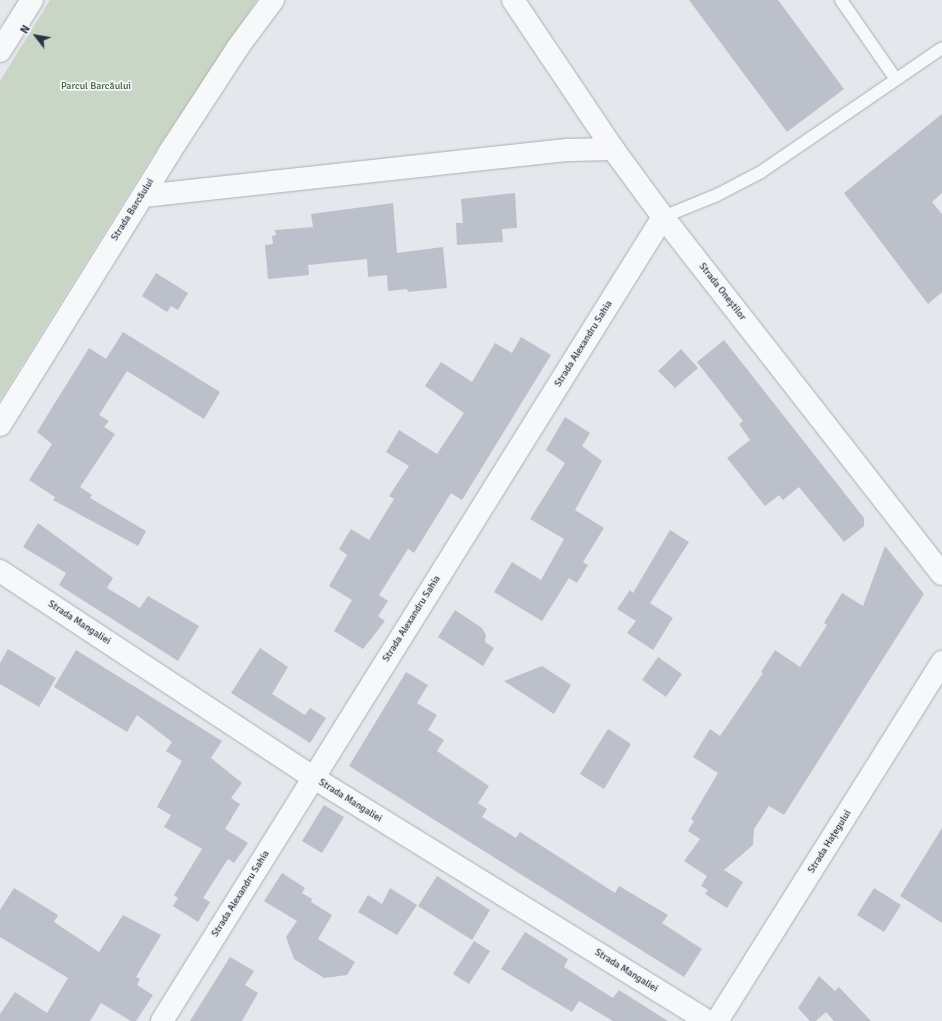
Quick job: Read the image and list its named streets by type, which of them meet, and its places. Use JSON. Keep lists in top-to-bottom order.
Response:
{
  "streets": {
    "street": [
      "Strada Barcăului",
      "Strada Oneștilor",
      "Strada Alexandru Sahia",
      "Strada Mangaliei",
      "Strada Hațegului"
    ]
  },
  "crossings": [
    ["Strada Oneștilor", "Strada Alexandru Sahia"],
    ["Strada Alexandru Sahia", "Strada Mangaliei"]
  ],
  "parks": ["Parcul Barcăului"],
  "north": "top left"
}
